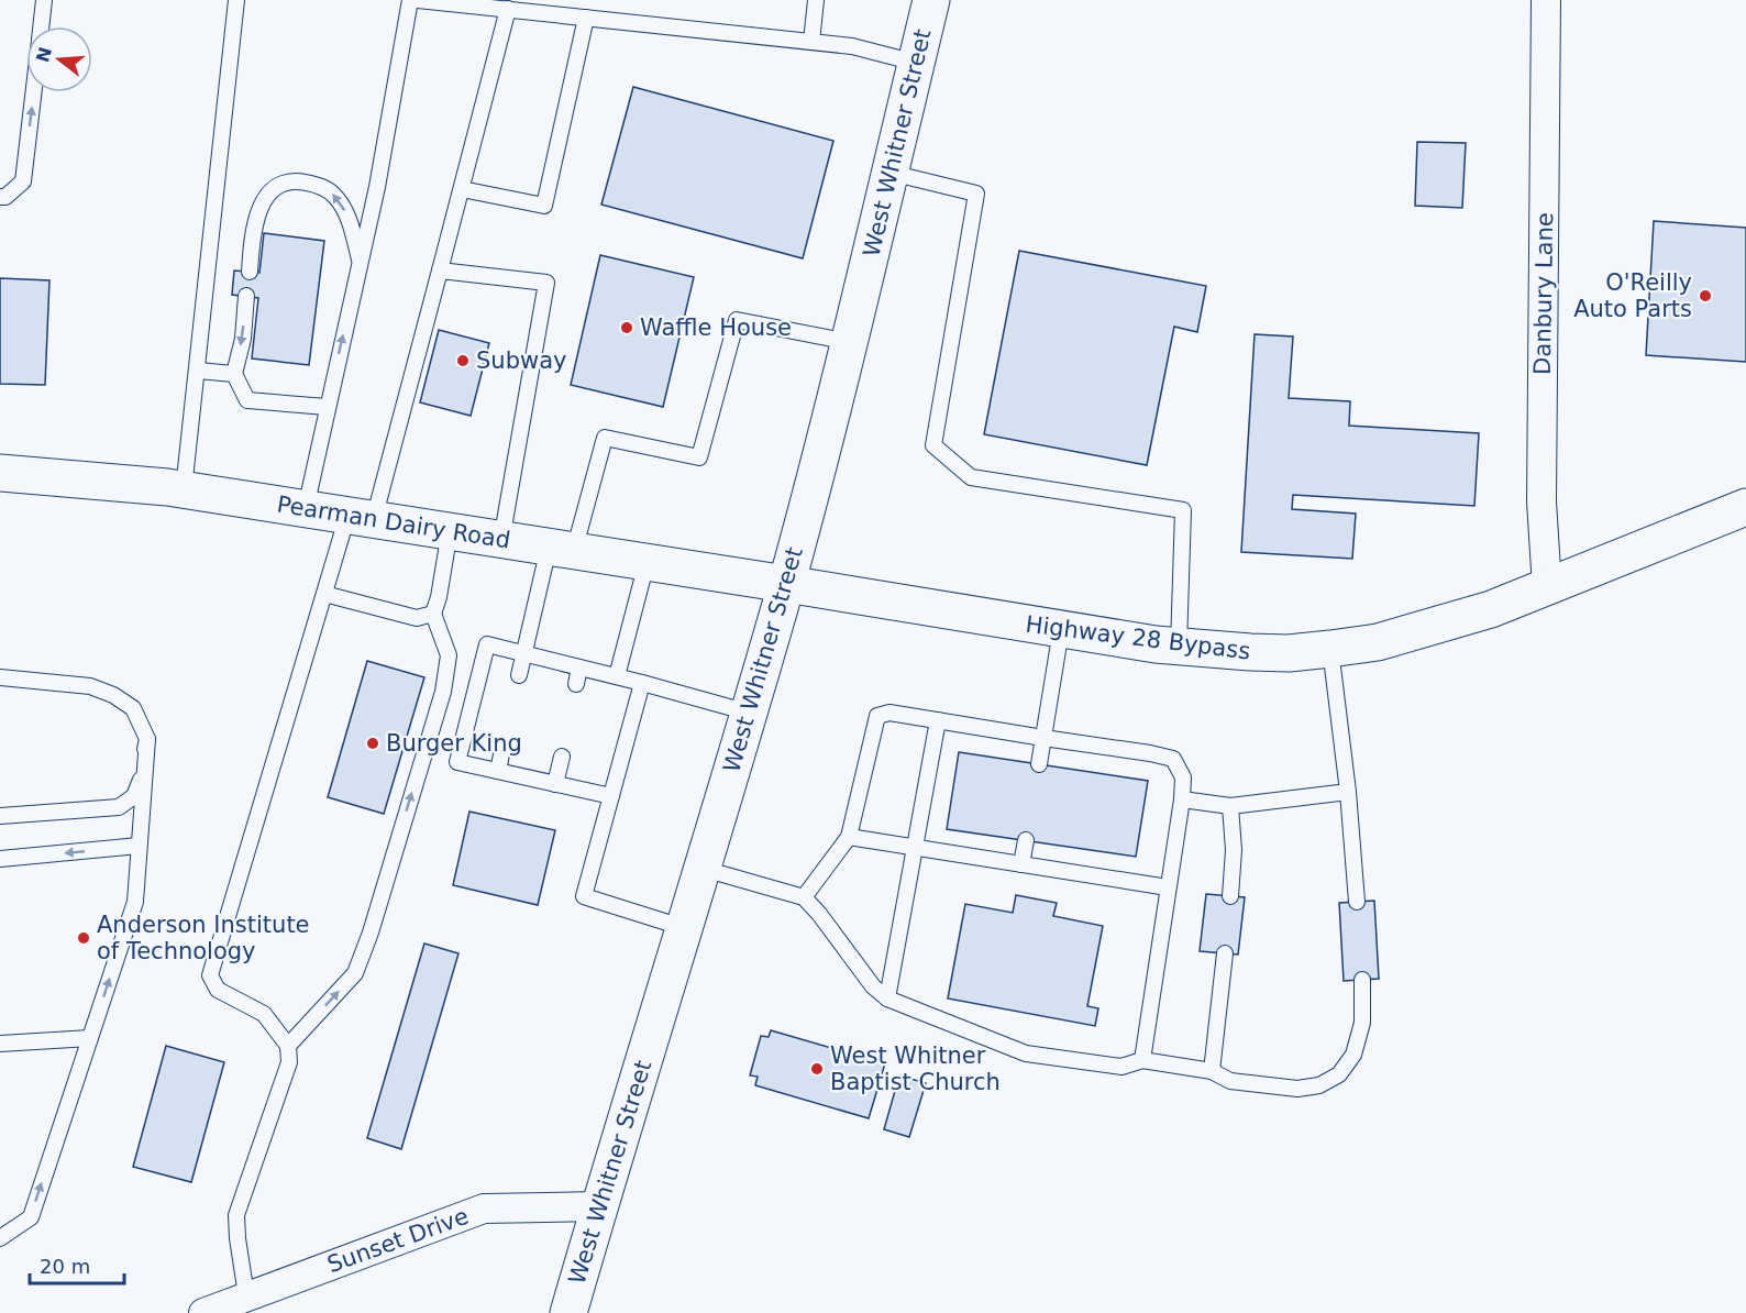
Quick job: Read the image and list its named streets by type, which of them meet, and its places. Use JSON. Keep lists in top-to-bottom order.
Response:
{
  "streets": {
    "main road": ["West Whitner Street", "Pearman Dairy Road", "Highway 28 Bypass"],
    "street": ["Danbury Lane", "Sunset Drive"]
  },
  "crossings": [
    ["West Whitner Street", "Pearman Dairy Road"],
    ["West Whitner Street", "Highway 28 Bypass"],
    ["West Whitner Street", "Sunset Drive"],
    ["Danbury Lane", "Highway 28 Bypass"],
    ["Pearman Dairy Road", "Highway 28 Bypass"]
  ],
  "places": [
    "O'Reilly Auto Parts",
    "Waffle House",
    "Subway",
    "Burger King",
    "Anderson Institute of Technology",
    "West Whitner Baptist Church"
  ],
  "scale_bar": "20 m",
  "north": "left"
}
